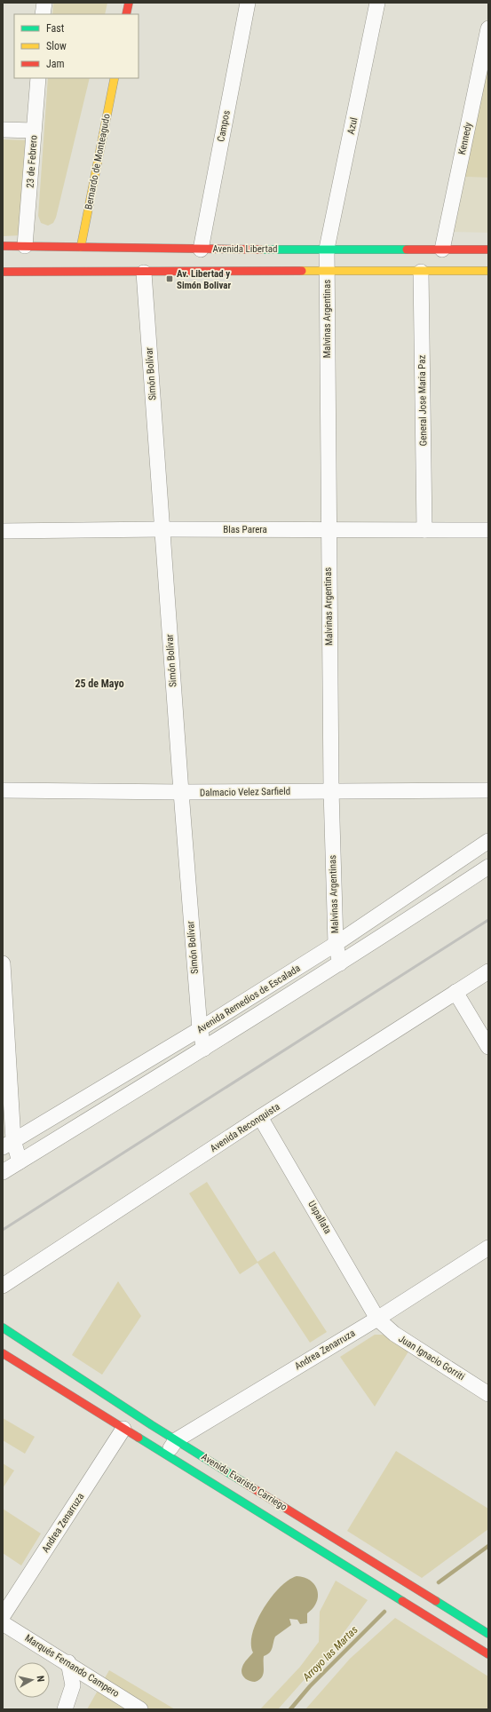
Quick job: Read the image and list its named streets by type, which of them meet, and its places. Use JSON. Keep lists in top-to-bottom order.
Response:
{
  "streets": {
    "street": [
      "Campos",
      "Azul",
      "Kennedy",
      "23 de Febrero",
      "Bernardo de Monteagudo",
      "Avenida Libertad",
      "Malvinas Argentinas",
      "Simón Bolívar",
      "General Jose Maria Paz",
      "Blas Parera",
      "Dalmacio Velez Sarfield",
      "Avenida Remedios de Escalada",
      "Avenida Reconquista",
      "Uspallata",
      "Andrea Zenarruza",
      "Juan Ignacio Gorriti",
      "Avenida Evaristo Carriego",
      "Marqués Fernando Campero"
    ]
  },
  "crossings": [
    ["Campos", "Avenida Libertad"],
    ["Azul", "Avenida Libertad"],
    ["Azul", "Malvinas Argentinas"],
    ["Kennedy", "Avenida Libertad"],
    ["23 de Febrero", "Avenida Libertad"],
    ["Bernardo de Monteagudo", "Avenida Libertad"],
    ["Avenida Libertad", "Malvinas Argentinas"],
    ["Malvinas Argentinas", "Blas Parera"],
    ["Malvinas Argentinas", "Dalmacio Velez Sarfield"],
    ["Malvinas Argentinas", "Avenida Remedios de Escalada"],
    ["Simón Bolívar", "Blas Parera"],
    ["Simón Bolívar", "Dalmacio Velez Sarfield"],
    ["Simón Bolívar", "Avenida Remedios de Escalada"],
    ["General Jose Maria Paz", "Blas Parera"],
    ["Avenida Reconquista", "Uspallata"],
    ["Uspallata", "Andrea Zenarruza"],
    ["Uspallata", "Juan Ignacio Gorriti"],
    ["Andrea Zenarruza", "Juan Ignacio Gorriti"],
    ["Andrea Zenarruza", "Avenida Evaristo Carriego"]
  ],
  "districts": ["25 de Mayo"],
  "water": ["Arroyo las Martas"],
  "places": {
    "transit": ["Av. Libertad y Simón Bolivar"]
  },
  "legend": ["Fast", "Slow", "Jam"],
  "north": "right"
}
